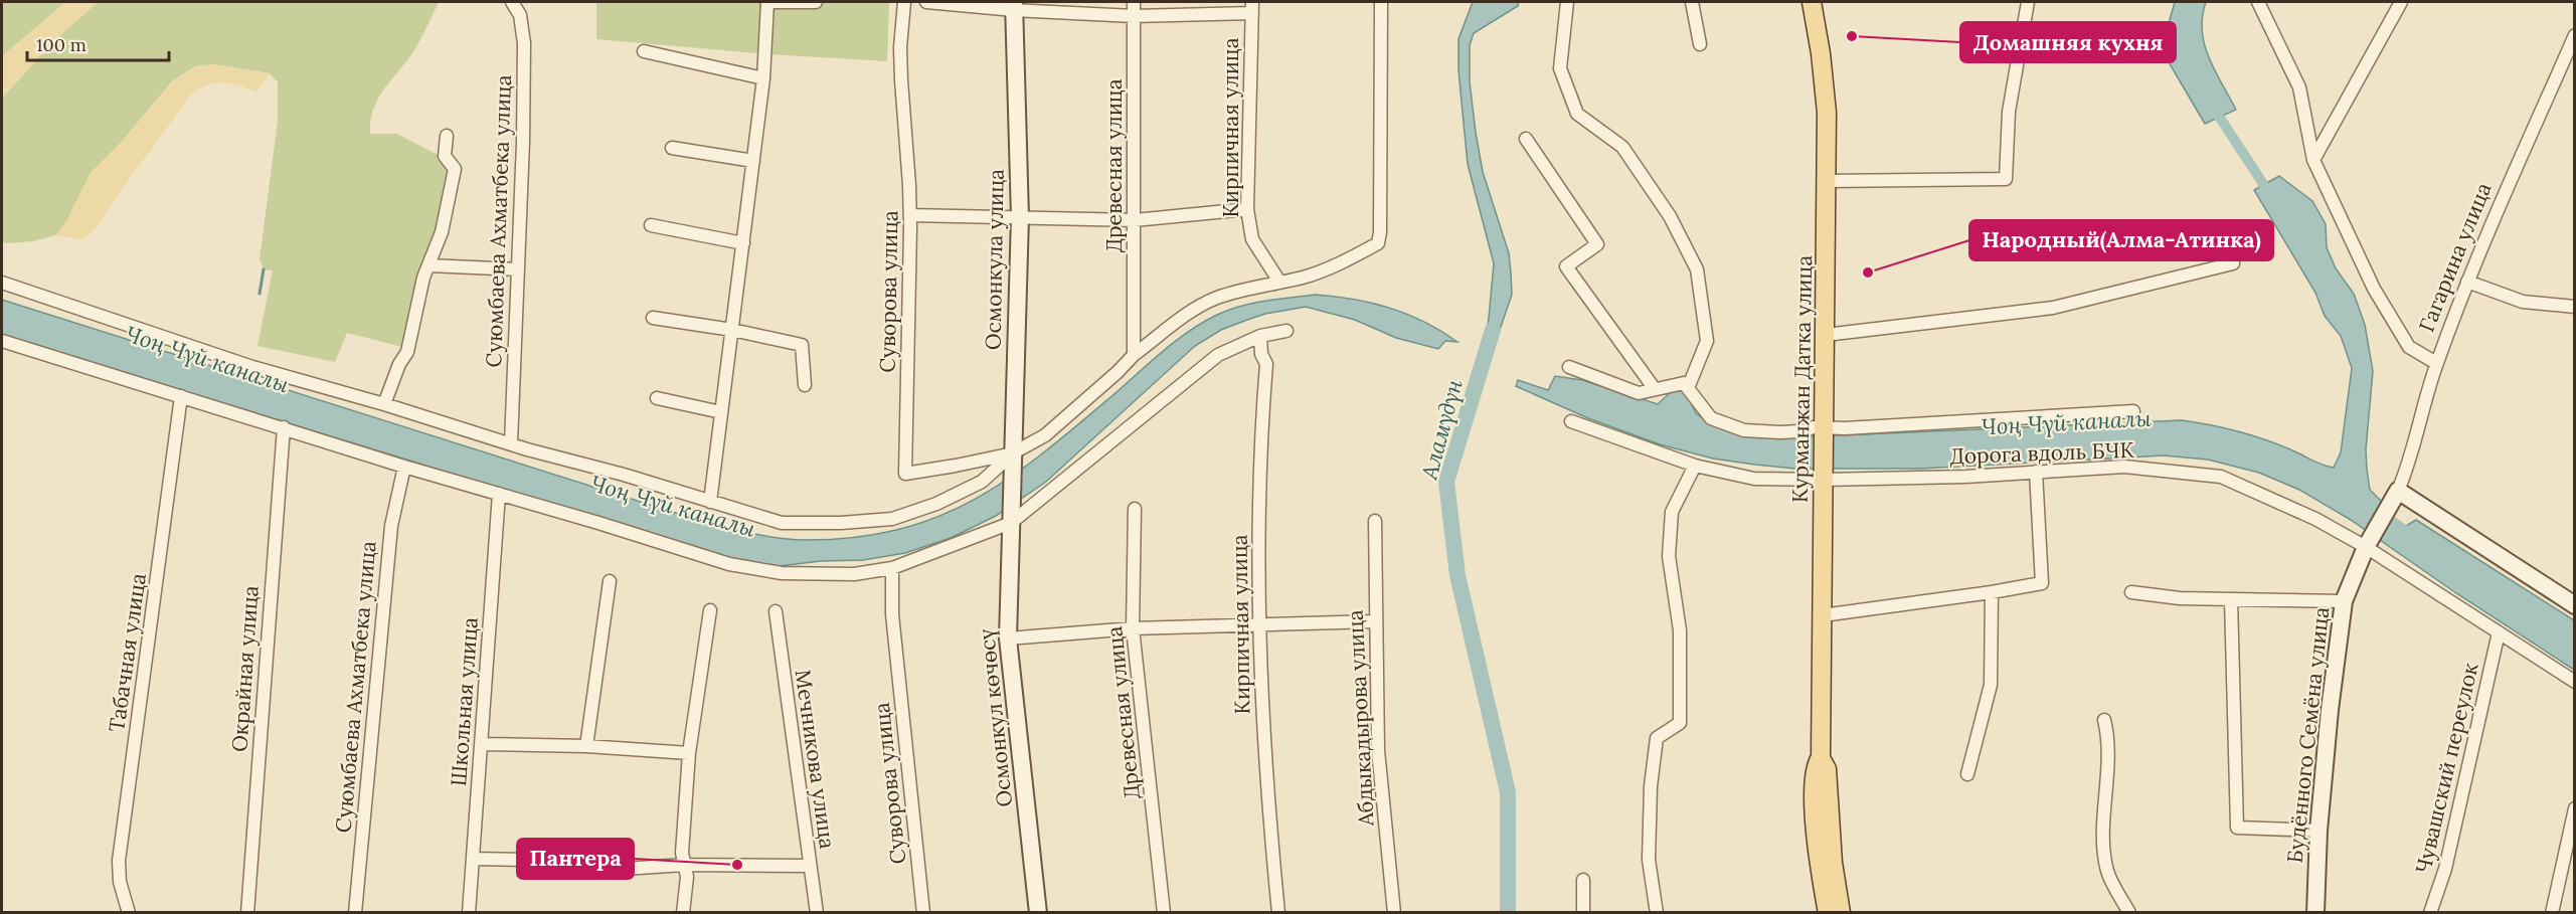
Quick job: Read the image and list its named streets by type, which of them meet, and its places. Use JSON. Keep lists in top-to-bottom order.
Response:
{
  "streets": {
    "main road": ["Курманжан Датка улица"],
    "street": [
      "Кирпичная улица",
      "Древесная улица",
      "Суюмбаева Ахматбека улица",
      "Гагарина улица",
      "Осмонкула улица",
      "Суворова улица",
      "Дорога вдоль БЧК",
      "Табачная улица",
      "Окрайная улица",
      "Школьная улица",
      "Осмонкул көчөсү",
      "Абдыкадырова улица",
      "Будённого Семёна улица",
      "Мечникова улица",
      "Чувашский переулок"
    ]
  },
  "crossings": [
    ["Гагарина улица", "Будённого Семёна улица"],
    ["Осмонкула улица", "Суворова улица"],
    ["Осмонкула улица", "Осмонкул көчөсү"],
    ["Курманжан Датка улица", "Дорога вдоль БЧК"],
    ["Дорога вдоль БЧК", "Будённого Семёна улица"],
    ["Дорога вдоль БЧК", "Чувашский переулок"]
  ],
  "water": ["Чоң Чүй каналы", "Аламүдүн"],
  "places": ["Домашняя кухня", "Народный(Алма-Атинка)", "Пантера"],
  "scale_bar": "100 m"
}
